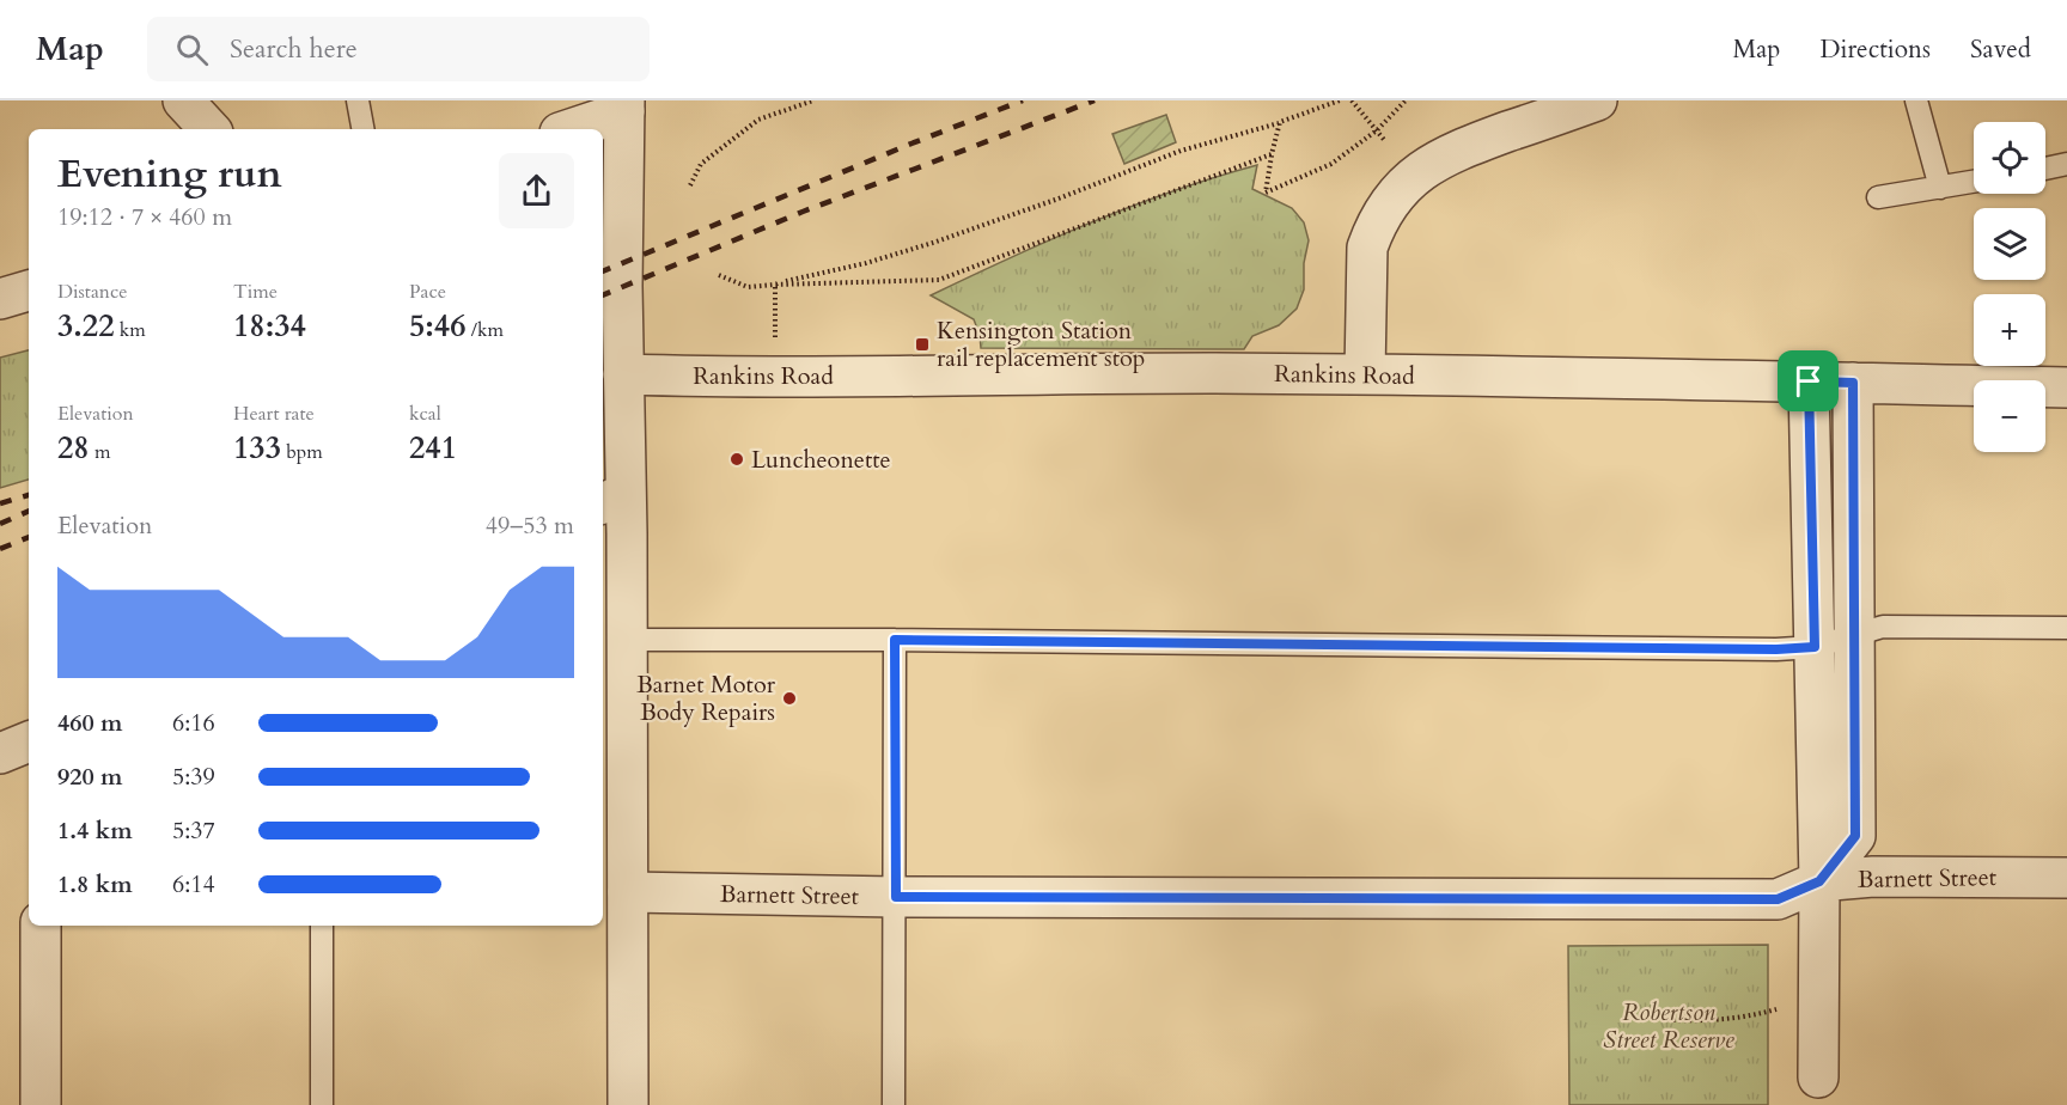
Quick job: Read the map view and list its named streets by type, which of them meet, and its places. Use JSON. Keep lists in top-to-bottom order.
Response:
{
  "streets": {
    "street": ["Rankins Road", "Barnett Street"]
  },
  "parks": ["Robertson Street Reserve"],
  "places": {
    "transit": ["Kensington Station rail replacement stop"],
    "other": ["Luncheonette", "Barnet Motor Body Repairs"]
  },
  "page": {
    "header": "Map",
    "search": "Search here",
    "nav": ["Map", "Directions", "Saved"],
    "map_buttons": ["+", "−"],
    "heading": ["Evening run", "19:12 · 7 × 460 m"],
    "stats": [
      ["Distance", "3.22 km"],
      ["Time", "18:34"],
      ["Pace", "5:46 /km"],
      ["Elevation", "28 m"],
      ["Heart rate", "133 bpm"],
      ["kcal", "241"]
    ],
    "chart": ["Elevation", "49–53 m"],
    "list": [
      {
        "name": "460 m",
        "note": "6:16"
      },
      {
        "name": "920 m",
        "note": "5:39"
      },
      {
        "name": "1.4 km",
        "note": "5:37"
      },
      {
        "name": "1.8 km",
        "note": "6:14"
      }
    ]
  }
}
